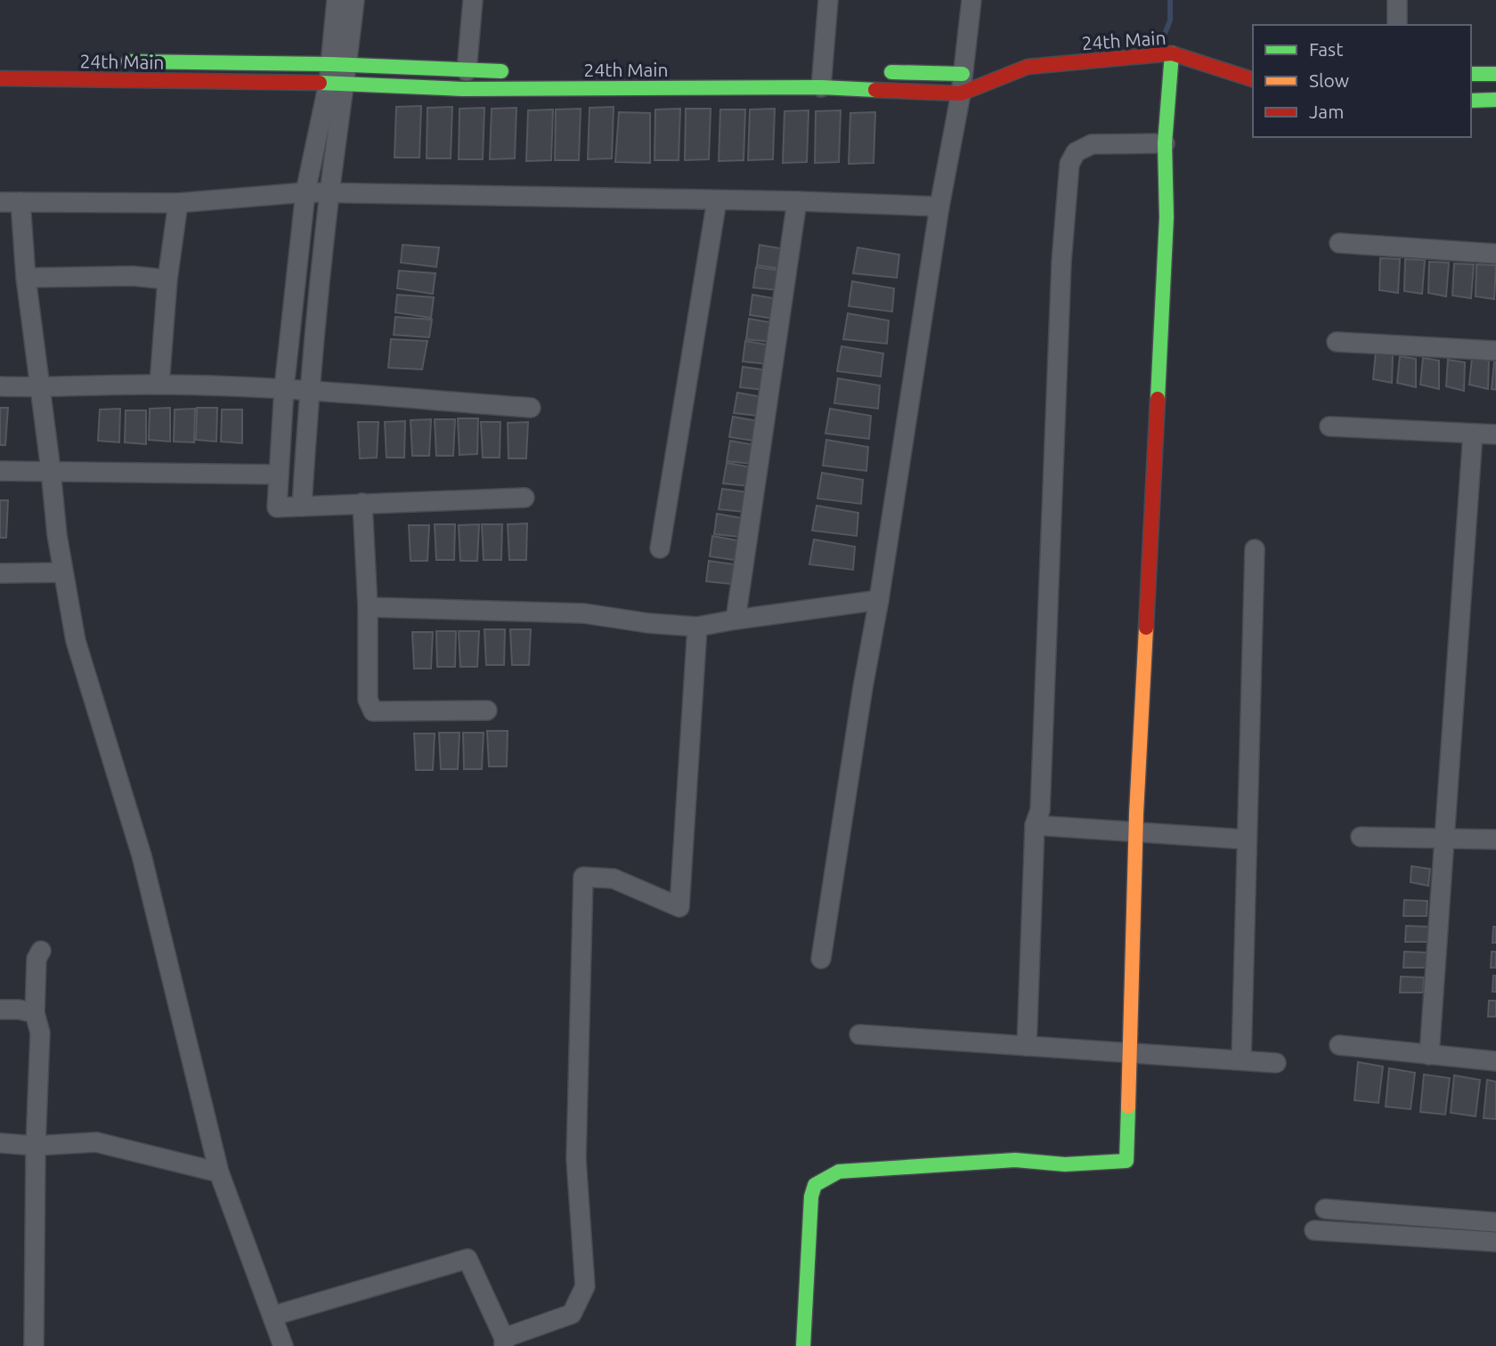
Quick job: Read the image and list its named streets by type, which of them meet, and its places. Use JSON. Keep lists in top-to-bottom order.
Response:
{
  "streets": {
    "street": ["24th Main"]
  },
  "legend": ["Fast", "Slow", "Jam"]
}
